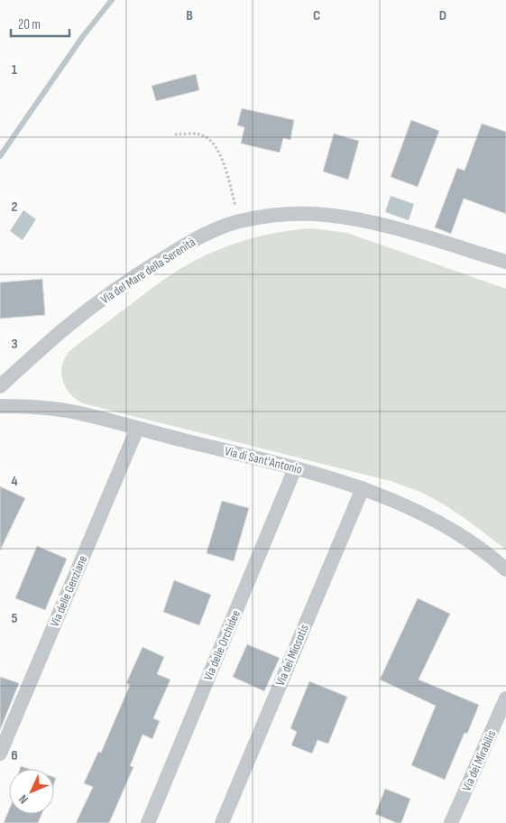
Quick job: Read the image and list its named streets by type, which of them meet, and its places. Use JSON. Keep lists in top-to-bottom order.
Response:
{
  "streets": {
    "street": [
      "Via del Mare della Serenità",
      "Via di Sant'Antonio",
      "Via delle Genziane",
      "Via delle Orchidee",
      "Via dei Miosotis",
      "Via dei Mirabilis"
    ]
  },
  "crossings": [
    ["Via di Sant'Antonio", "Via delle Genziane"],
    ["Via di Sant'Antonio", "Via delle Orchidee"],
    ["Via di Sant'Antonio", "Via dei Miosotis"]
  ],
  "scale_bar": "20 m",
  "north": "bottom left",
  "grid": {
    "columns": ["B", "C", "D"],
    "rows": [
      "1",
      "2",
      "3",
      "4",
      "5",
      "6"
    ]
  }
}
